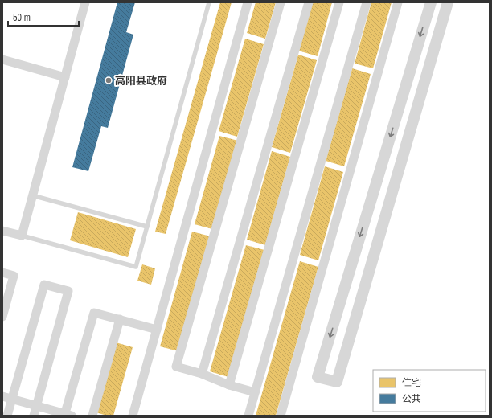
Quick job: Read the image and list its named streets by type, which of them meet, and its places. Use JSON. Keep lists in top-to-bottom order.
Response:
{
  "places": ["高阳县政府"],
  "legend": ["住宅", "公共"],
  "scale_bar": "50 m"
}
